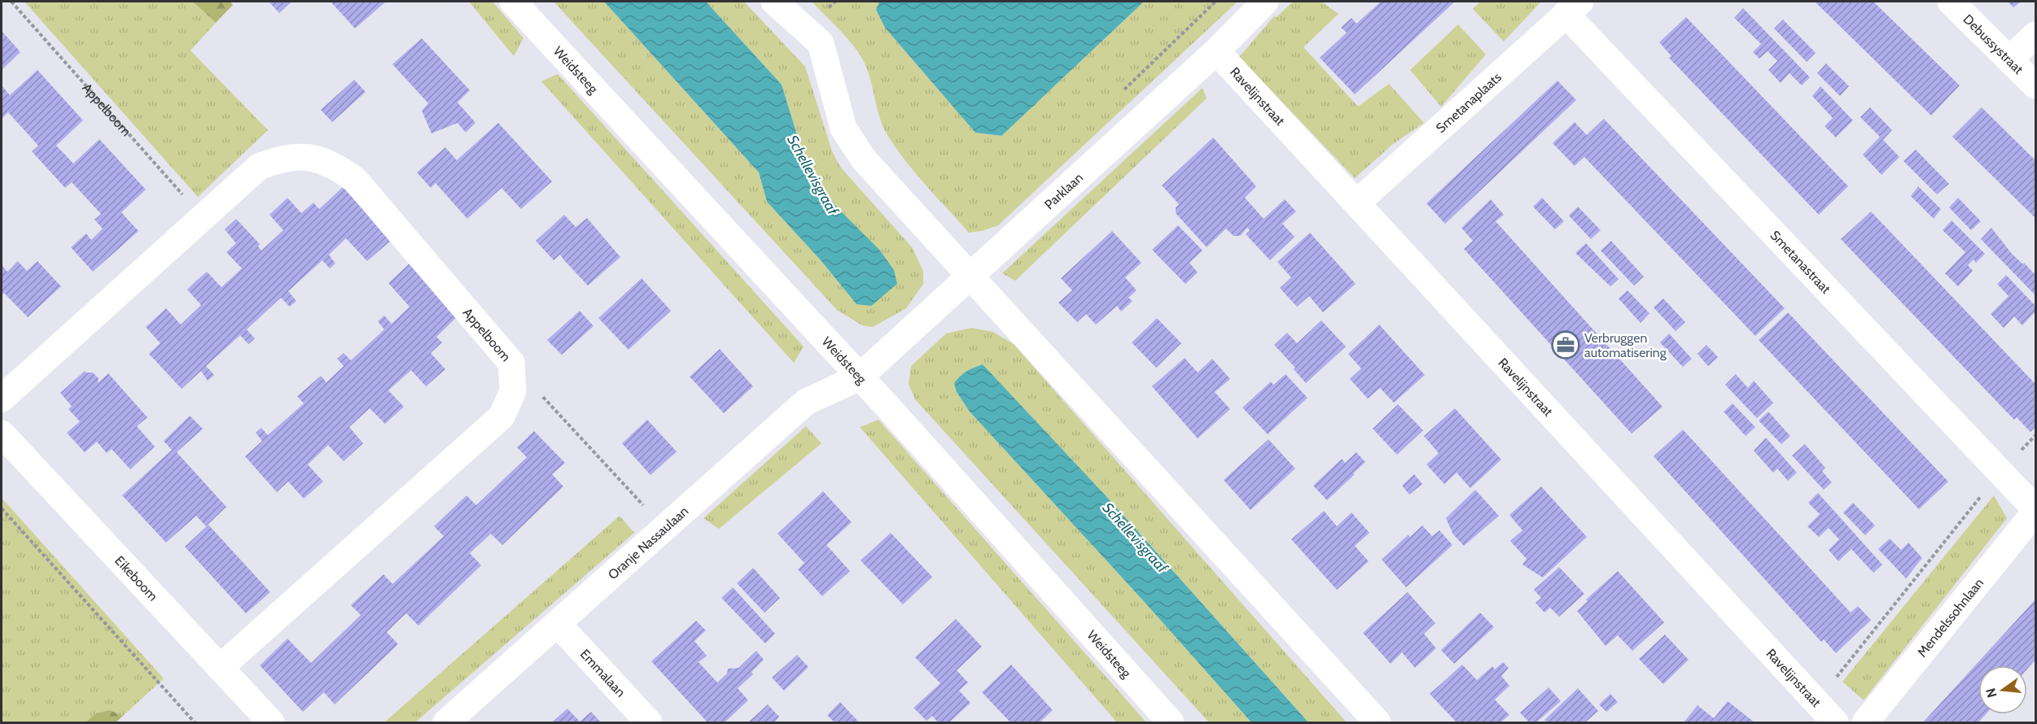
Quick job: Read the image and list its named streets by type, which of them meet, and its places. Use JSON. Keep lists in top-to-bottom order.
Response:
{
  "streets": {
    "street": [
      "Debussystraat",
      "Weidsteeg",
      "Ravelijnstraat",
      "Smetanaplaats",
      "Appelboom",
      "Parklaan",
      "Smetanastraat",
      "Oranje Nassaulaan",
      "Eikeboom",
      "Mendelssohnlaan",
      "Emmalaan"
    ]
  },
  "crossings": [
    ["Weidsteeg", "Parklaan"],
    ["Weidsteeg", "Oranje Nassaulaan"],
    ["Ravelijnstraat", "Smetanaplaats"],
    ["Ravelijnstraat", "Parklaan"],
    ["Smetanaplaats", "Smetanastraat"],
    ["Appelboom", "Eikeboom"],
    ["Parklaan", "Oranje Nassaulaan"],
    ["Smetanastraat", "Mendelssohnlaan"],
    ["Oranje Nassaulaan", "Emmalaan"]
  ],
  "water": ["Schellevisgraaf"],
  "places": {
    "office": ["Verbruggen automatisering"]
  },
  "north": "left"
}
